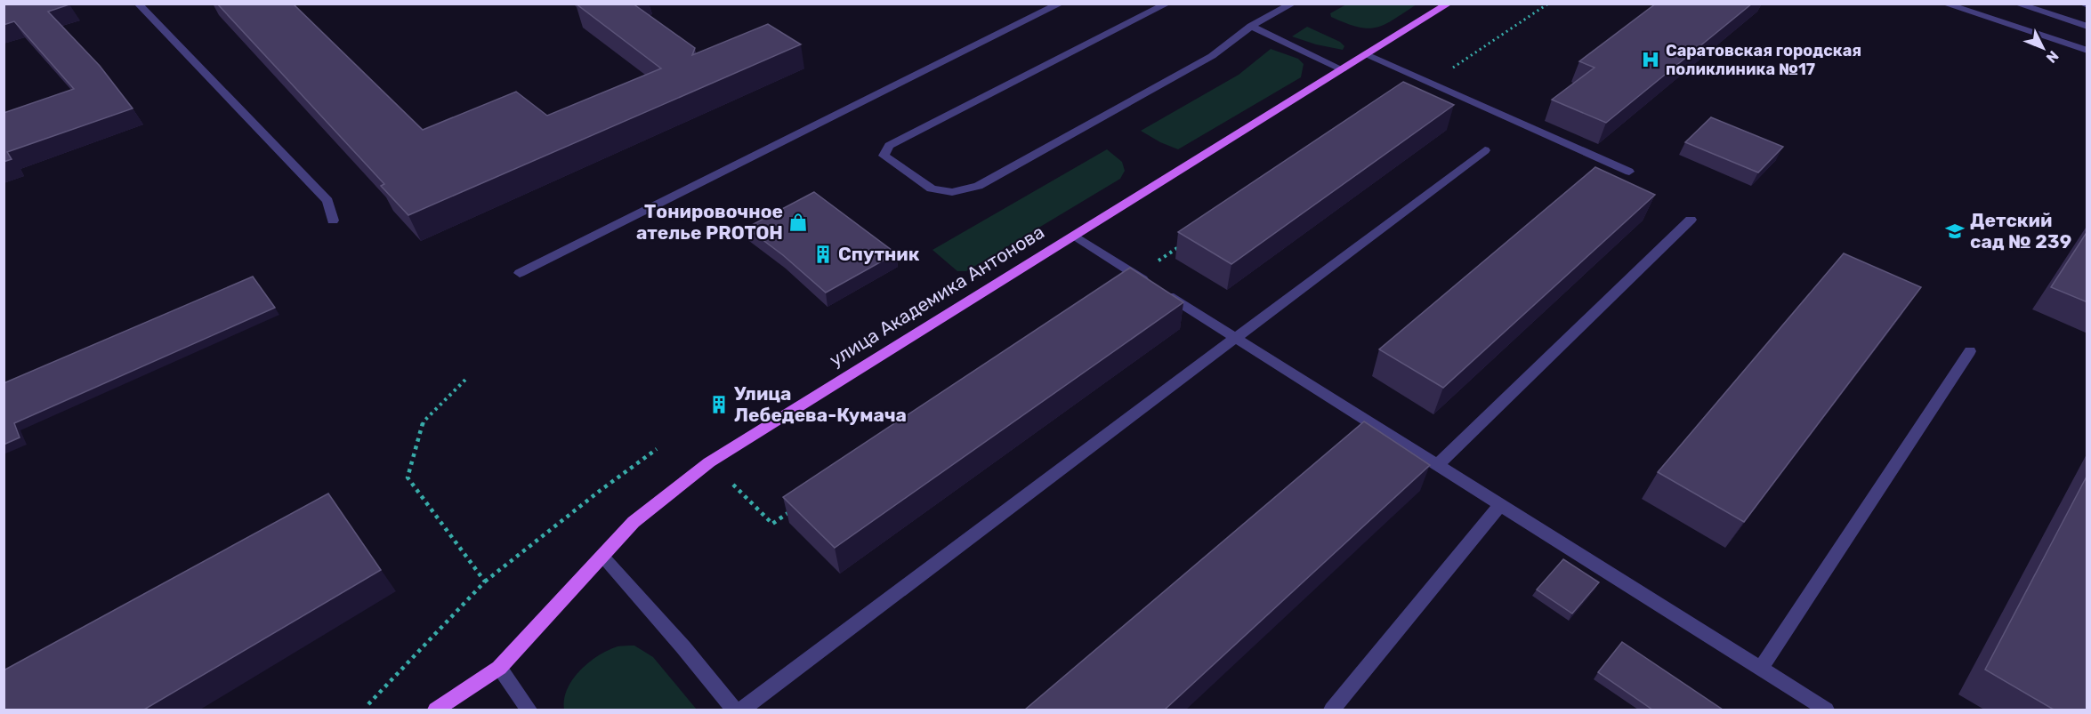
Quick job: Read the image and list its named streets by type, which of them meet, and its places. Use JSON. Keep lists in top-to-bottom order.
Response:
{
  "streets": {
    "main road": ["улица Академика Антонова"]
  },
  "places": {
    "hospital": ["Саратовская городская поликлиника №17"],
    "shop": ["Тонировочное ателье PROTOH"],
    "school or university": ["Детский сад № 239"],
    "building": ["Спутник", "Улица Лебедева-Кумача"]
  },
  "north": "bottom right"
}
